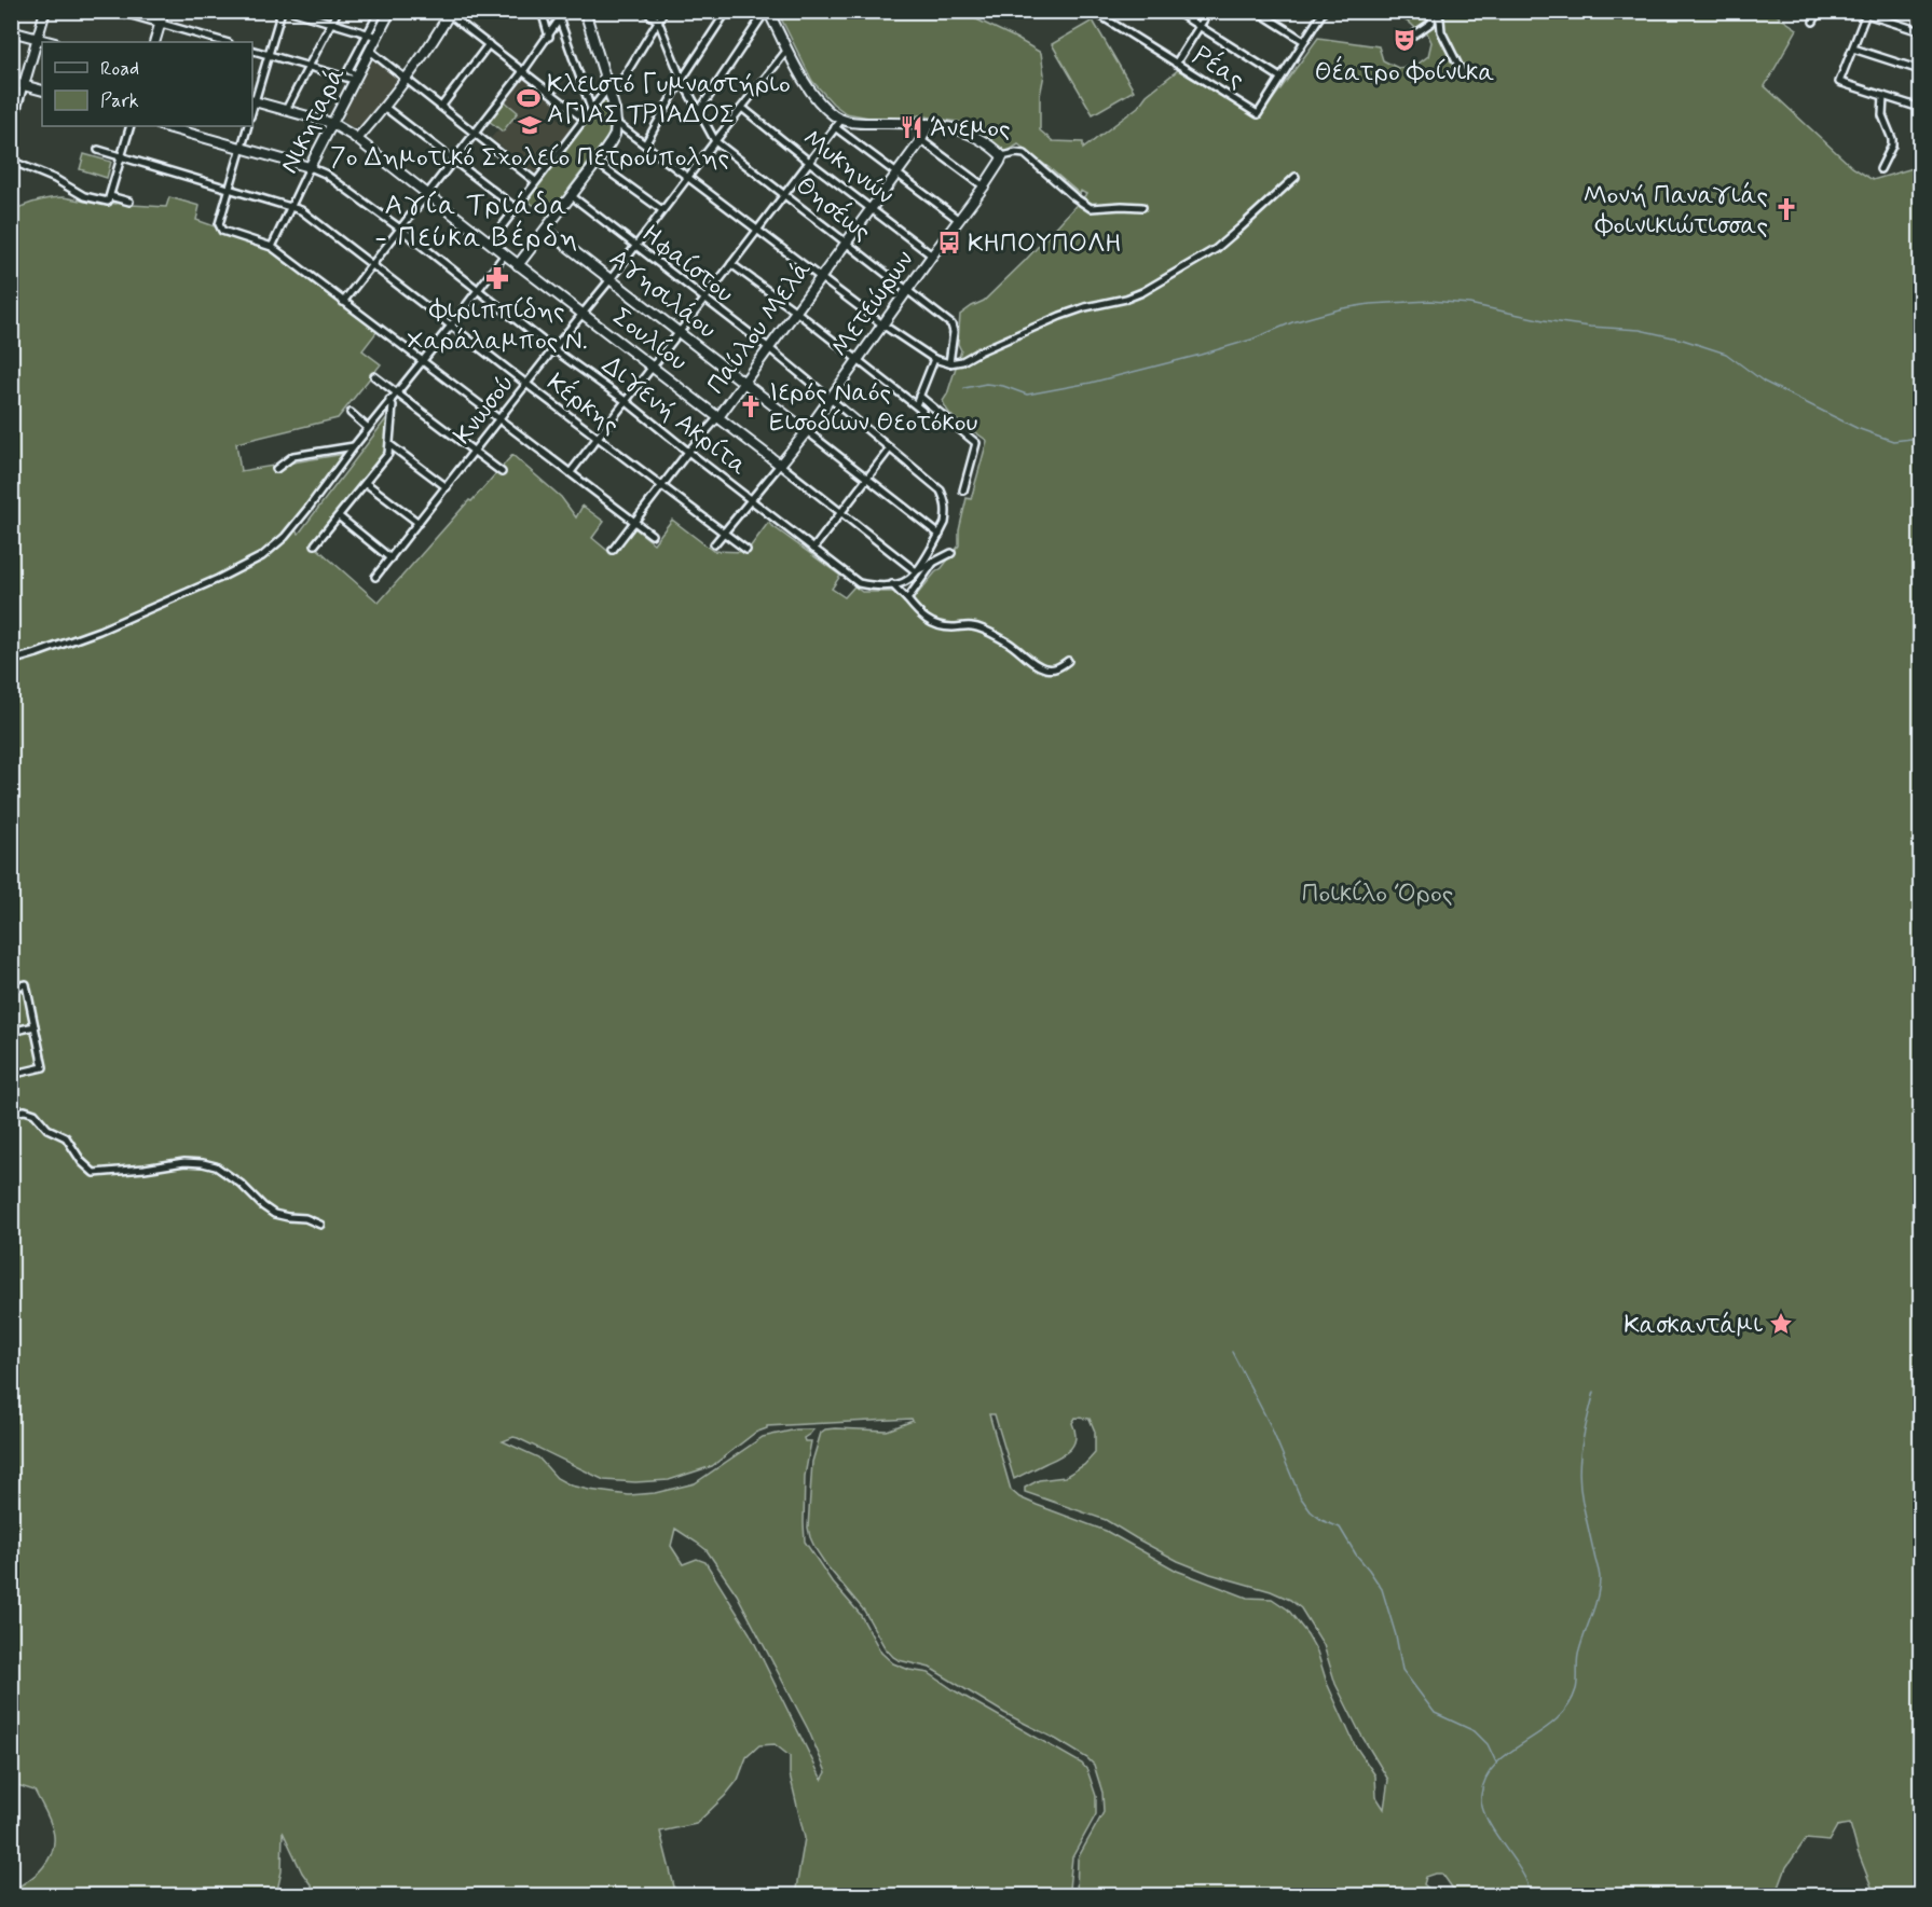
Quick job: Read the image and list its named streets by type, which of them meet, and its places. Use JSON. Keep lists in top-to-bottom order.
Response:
{
  "streets": {
    "street": [
      "Ρέας",
      "Νικηταρά",
      "Μυκηνών",
      "Θησέως",
      "Ηφαίστου",
      "Αγησιλάου",
      "Μετεώρων",
      "Παύλου Μελά",
      "Σουλίου",
      "Κέρκης",
      "Κνωσού",
      "Διγενή Ακρίτα"
    ]
  },
  "crossings": [
    ["Νικηταρά", "Σουλίου"],
    ["Νικηταρά", "Κέρκης"],
    ["Νικηταρά", "Διγενή Ακρίτα"],
    ["Μυκηνών", "Μετεώρων"],
    ["Μυκηνών", "Παύλου Μελά"],
    ["Μυκηνών", "Κνωσού"],
    ["Θησέως", "Μετεώρων"],
    ["Θησέως", "Παύλου Μελά"],
    ["Θησέως", "Κνωσού"],
    ["Ηφαίστου", "Αγησιλάου"],
    ["Ηφαίστου", "Μετεώρων"],
    ["Ηφαίστου", "Παύλου Μελά"],
    ["Ηφαίστου", "Κνωσού"],
    ["Αγησιλάου", "Μετεώρων"],
    ["Αγησιλάου", "Παύλου Μελά"],
    ["Αγησιλάου", "Κνωσού"],
    ["Μετεώρων", "Σουλίου"],
    ["Μετεώρων", "Κέρκης"],
    ["Μετεώρων", "Διγενή Ακρίτα"],
    ["Παύλου Μελά", "Σουλίου"],
    ["Παύλου Μελά", "Κέρκης"],
    ["Παύλου Μελά", "Διγενή Ακρίτα"],
    ["Σουλίου", "Κνωσού"],
    ["Κέρκης", "Κνωσού"],
    ["Κνωσού", "Διγενή Ακρίτα"]
  ],
  "districts": ["Αγία Τριάδα - Πεύκα Βέρδη"],
  "parks": ["Ποικίλο Όρος"],
  "places": {
    "theatre": ["Θέατρο Φοίνικα"],
    "sports": ["Κλειστό Γυμναστήριο ΑΓΙΑΣ ΤΡΙΑΔΟΣ"],
    "school or university": ["7ο Δημοτικό Σχολείο Πετρούπολης"],
    "restaurant": ["Άνεμος"],
    "church": ["Μονή Παναγιάς Φοινικιώτισσας", "Ιερός Ναός Εισοδίων Θεοτόκου"],
    "bus stop": ["ΚΗΠΟΥΠΟΛΗ"],
    "pharmacy": ["Φιριππίδης Χαράλαμπος Ν."],
    "place": ["Κασκαντάμι"]
  },
  "legend": ["Road", "Park"]
}
